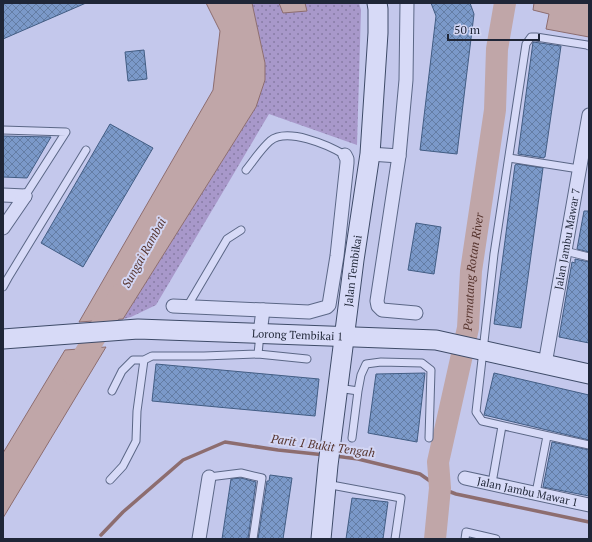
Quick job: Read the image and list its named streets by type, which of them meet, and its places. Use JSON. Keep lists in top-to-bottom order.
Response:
{
  "streets": {
    "street": [
      "Jalan Jambu Mawar 7",
      "Jalan Tembikai",
      "Lorong Tembikai 1",
      "Jalan Jambu Mawar 1"
    ]
  },
  "crossings": [
    ["Jalan Jambu Mawar 7", "Lorong Tembikai 1"],
    ["Jalan Tembikai", "Lorong Tembikai 1"]
  ],
  "water": ["Sungai Rambai", "Permatang Rotan River", "Parit 1 Bukit Tengah"],
  "scale_bar": "50 m"
}
